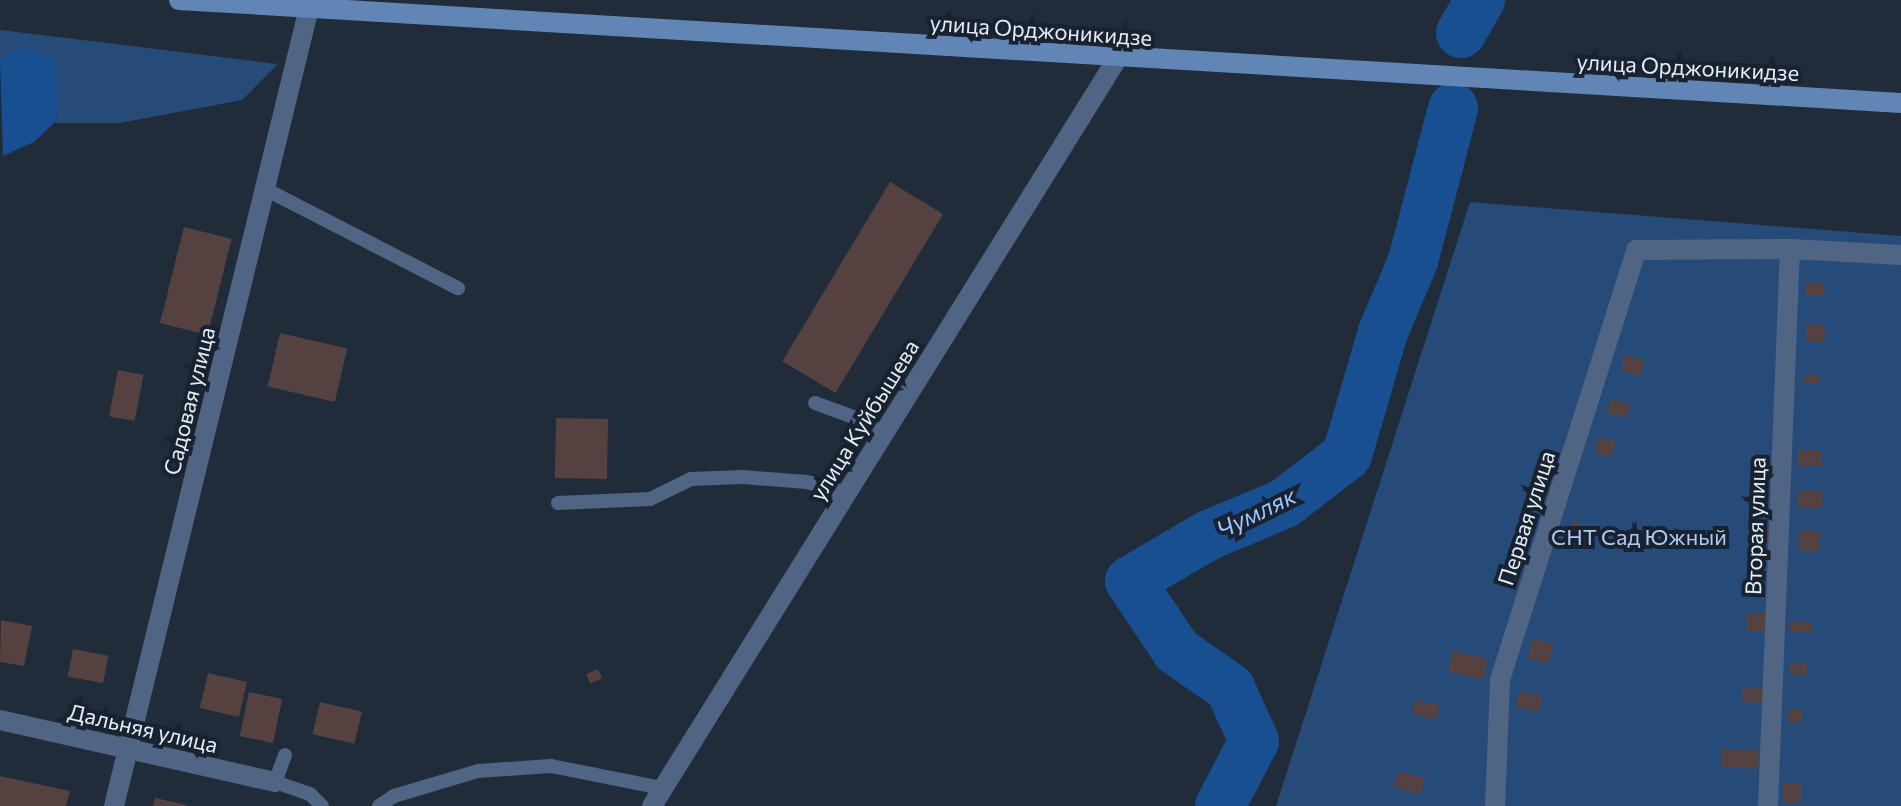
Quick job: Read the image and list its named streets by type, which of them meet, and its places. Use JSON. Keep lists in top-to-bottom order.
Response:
{
  "streets": {
    "main road": ["улица Орджоникидзе"],
    "street": [
      "Садовая улица",
      "улица Куйбышева",
      "Первая улица",
      "Вторая улица",
      "Дальняя улица"
    ]
  },
  "crossings": [
    ["улица Орджоникидзе", "Садовая улица"],
    ["улица Орджоникидзе", "улица Куйбышева"],
    ["Садовая улица", "Дальняя улица"],
    ["Первая улица", "Вторая улица"]
  ],
  "water": ["Чумляк"],
  "parks": ["СНТ Сад Южный"]
}
